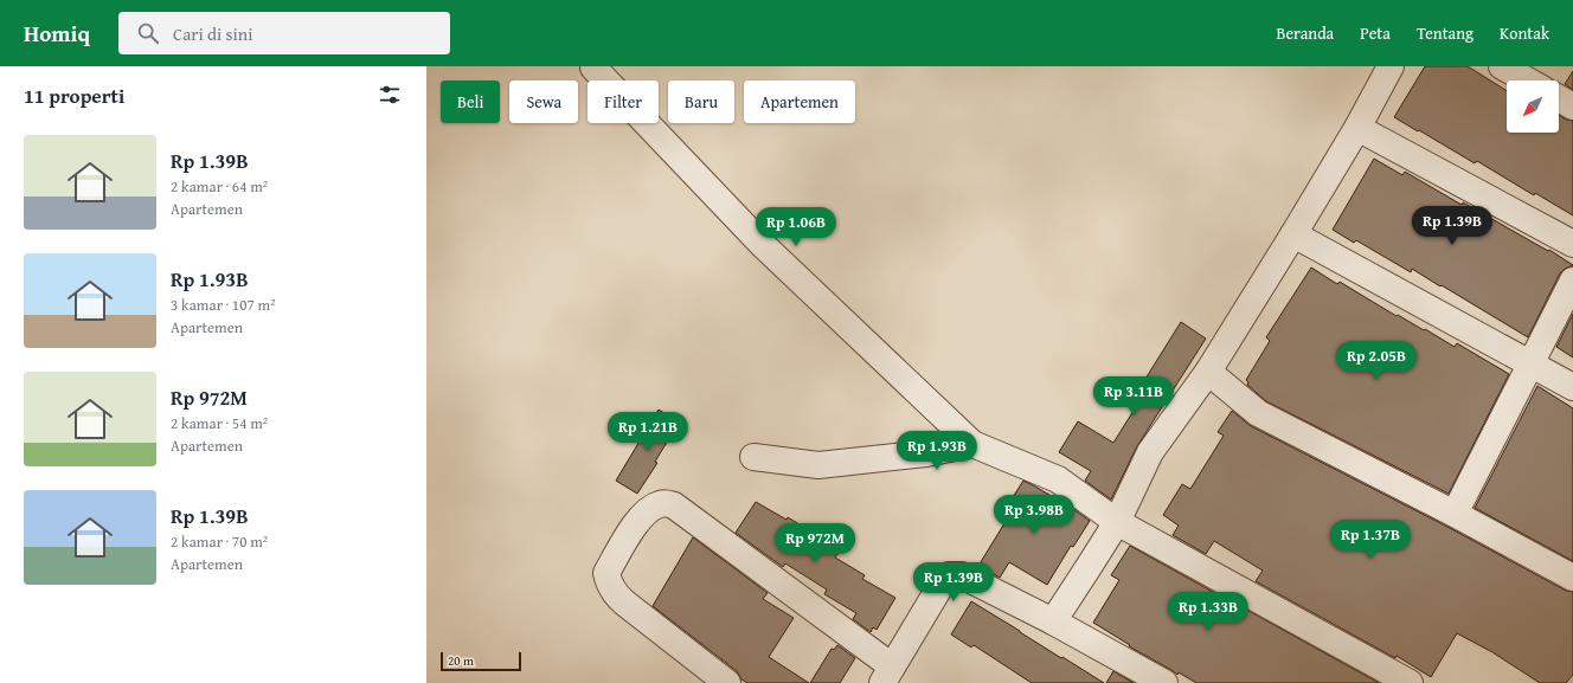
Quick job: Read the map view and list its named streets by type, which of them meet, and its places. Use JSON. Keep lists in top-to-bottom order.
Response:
{
  "scale_bar": "20 m",
  "north": "bottom left",
  "page": {
    "header": "Homiq",
    "search": "Cari di sini",
    "nav": [
      "Beranda",
      "Peta",
      "Tentang",
      "Kontak"
    ],
    "heading": "11 properti",
    "chip": [
      "Beli",
      "Sewa",
      "Filter",
      "Baru",
      "Apartemen"
    ],
    "list": [
      {
        "name": "Rp 1.39B",
        "note": "2 kamar · 64 m² · Apartemen"
      },
      {
        "name": "Rp 1.93B",
        "note": "3 kamar · 107 m² · Apartemen"
      },
      {
        "name": "Rp 972M",
        "note": "2 kamar · 54 m² · Apartemen"
      },
      {
        "name": "Rp 1.39B",
        "note": "2 kamar · 70 m² · Apartemen"
      }
    ],
    "price": [
      "Rp 1.39B",
      "Rp 1.06B",
      "Rp 2.05B",
      "Rp 3.11B",
      "Rp 1.21B",
      "Rp 1.93B",
      "Rp 3.98B",
      "Rp 1.37B",
      "Rp 972M",
      "Rp 1.39B",
      "Rp 1.33B"
    ],
    "scale": "20 m"
  }
}
